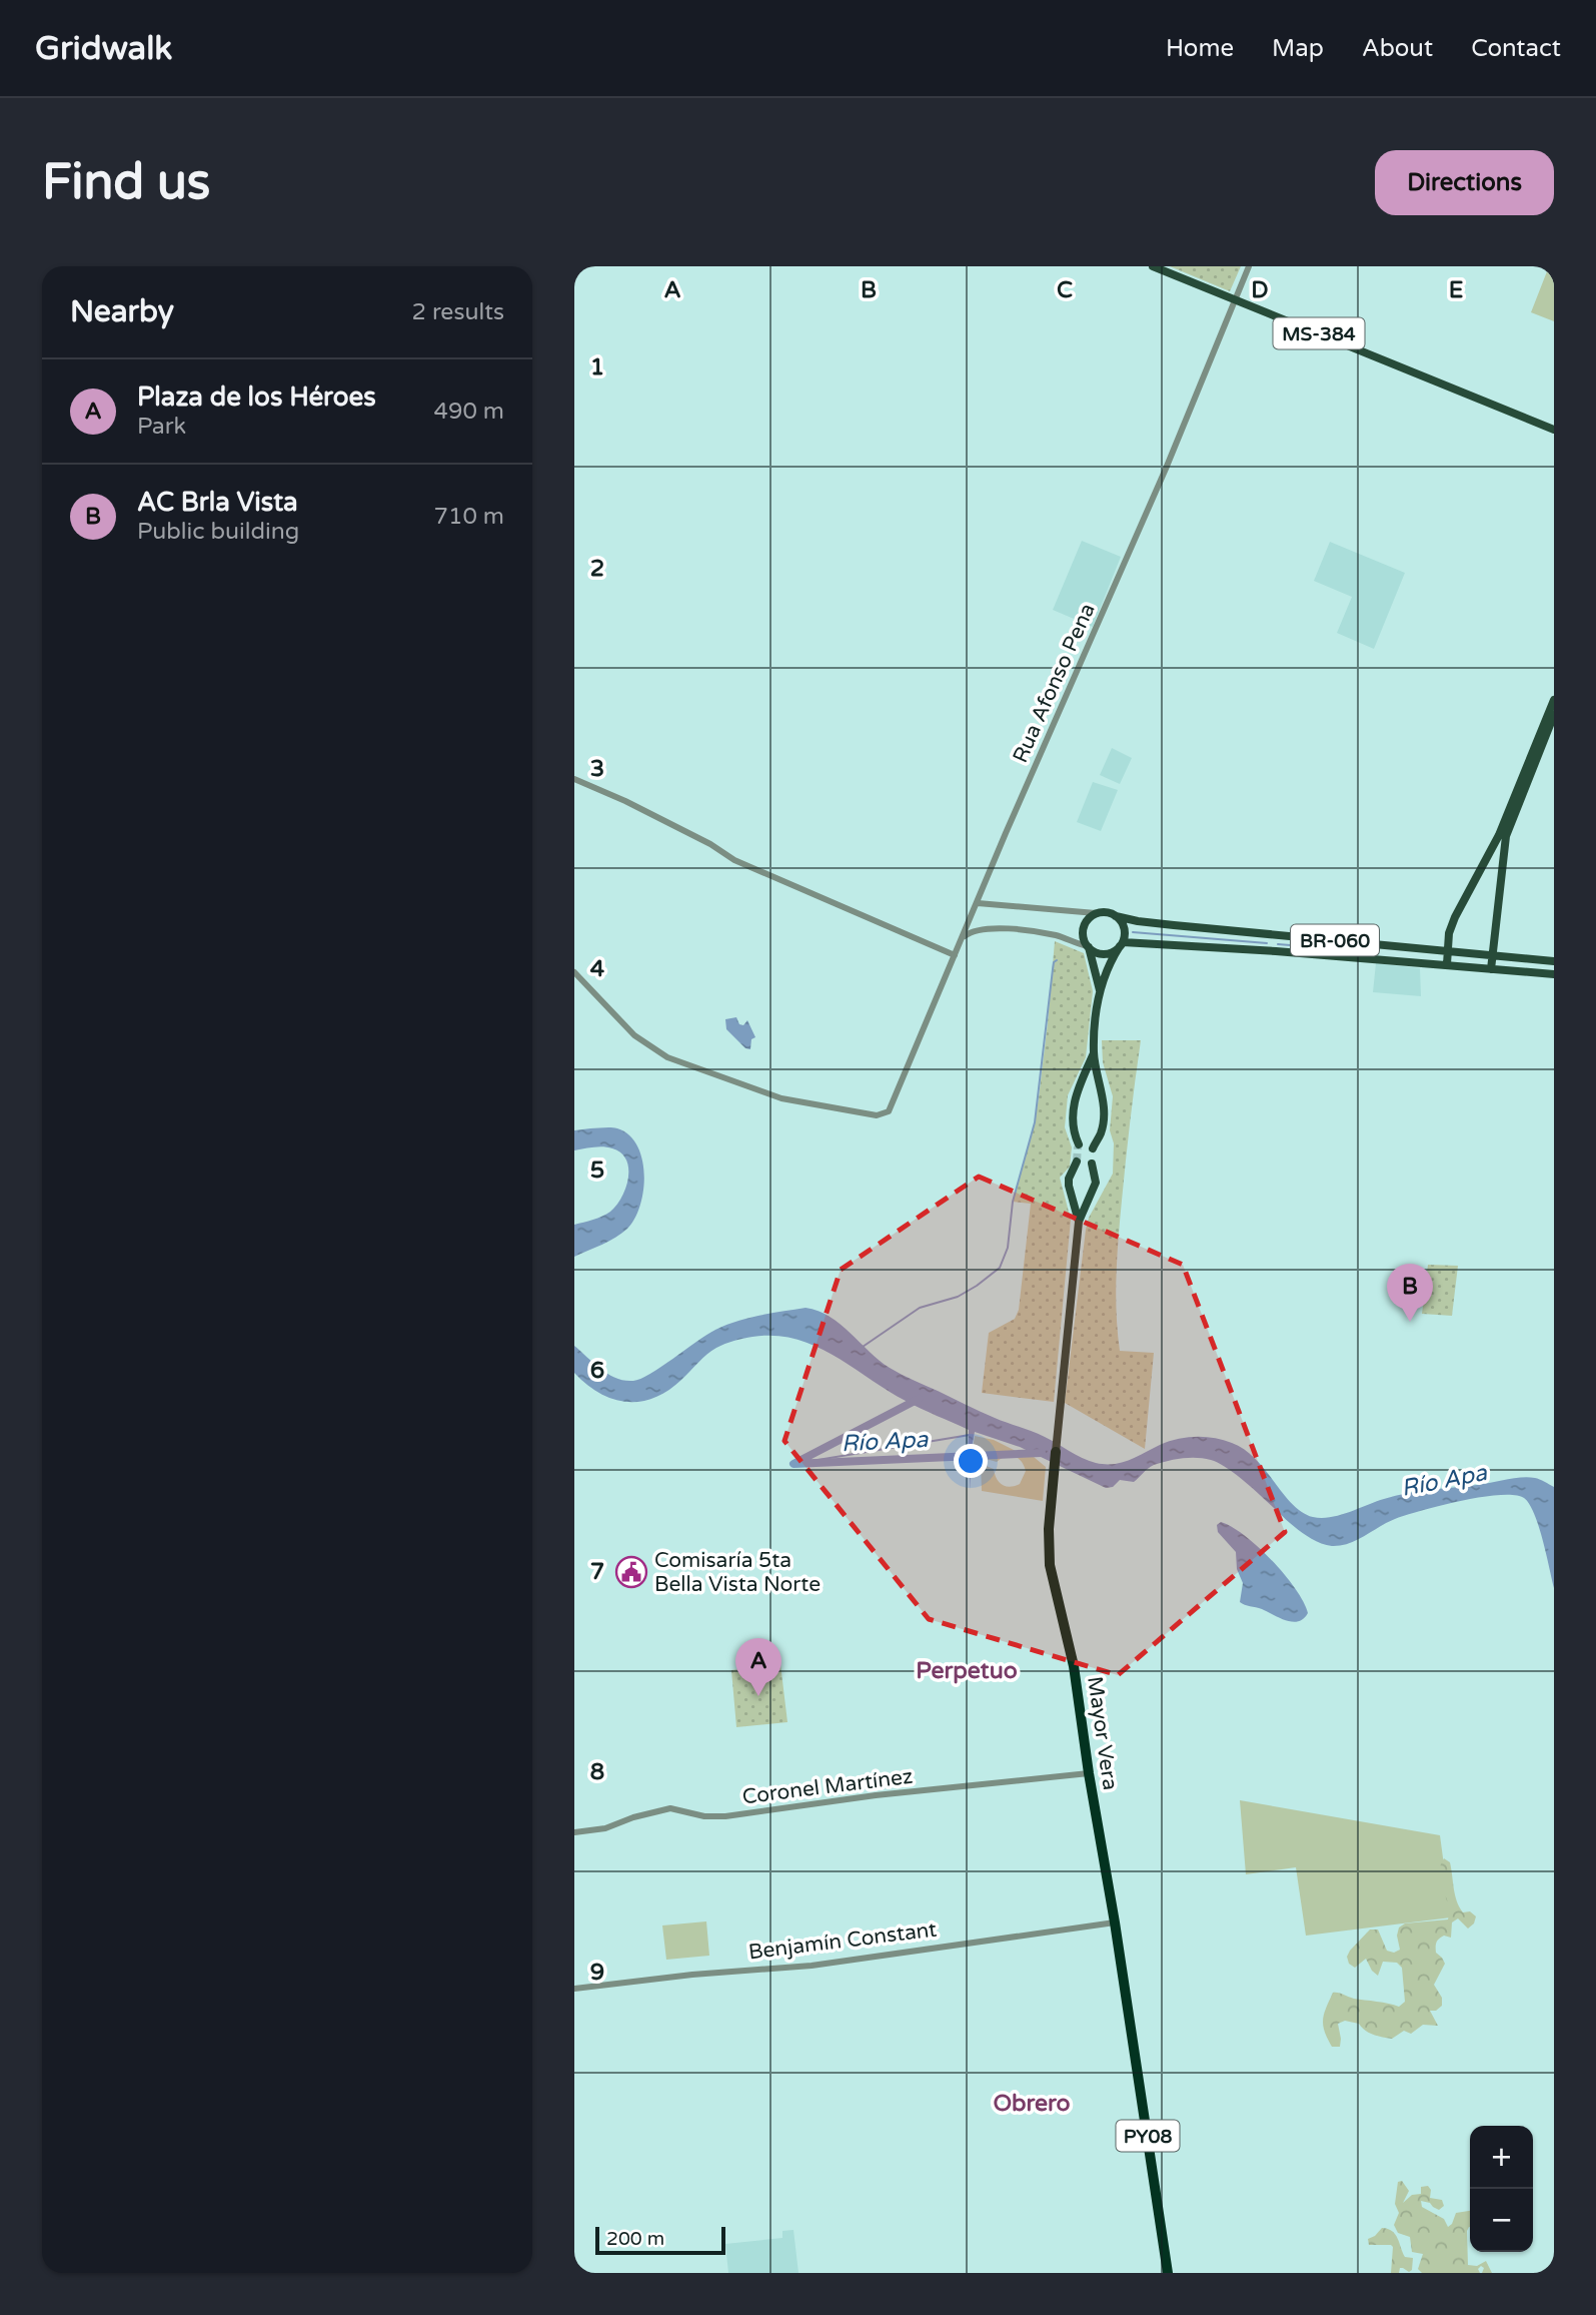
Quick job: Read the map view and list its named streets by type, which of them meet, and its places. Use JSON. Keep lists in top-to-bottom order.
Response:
{
  "streets": {
    "highway": ["Mayor Vera", "PY08"],
    "main road": ["MS-384", "BR-060"],
    "street": ["Rua Afonso Pena", "Coronel Martínez", "Benjamín Constant"]
  },
  "crossings": [
    ["MS-384", "Rua Afonso Pena"],
    ["Mayor Vera", "Coronel Martínez"],
    ["Mayor Vera", "Benjamín Constant"]
  ],
  "districts": ["Perpetuo", "Obrero"],
  "water": ["Río Apa"],
  "places": {
    "public building": ["Comisaría 5ta Bella Vista Norte"]
  },
  "scale_bar": "200 m",
  "page": {
    "header": "Gridwalk",
    "nav": [
      "Home",
      "Map",
      "About",
      "Contact"
    ],
    "buttons": "Directions",
    "title": "Find us",
    "heading": ["Nearby", "2 results"],
    "list": [
      {
        "mark": "A",
        "name": "Plaza de los Héroes",
        "note": "Park",
        "value": "490 m"
      },
      {
        "mark": "B",
        "name": "AC Brla Vista",
        "note": "Public building",
        "value": "710 m"
      }
    ],
    "pins": ["B", "A"],
    "map_buttons": ["+", "−"],
    "scale": "200 m"
  },
  "grid": {
    "columns": [
      "A",
      "B",
      "C",
      "D",
      "E"
    ],
    "rows": [
      "1",
      "2",
      "3",
      "4",
      "5",
      "6",
      "7",
      "8",
      "9"
    ]
  }
}
